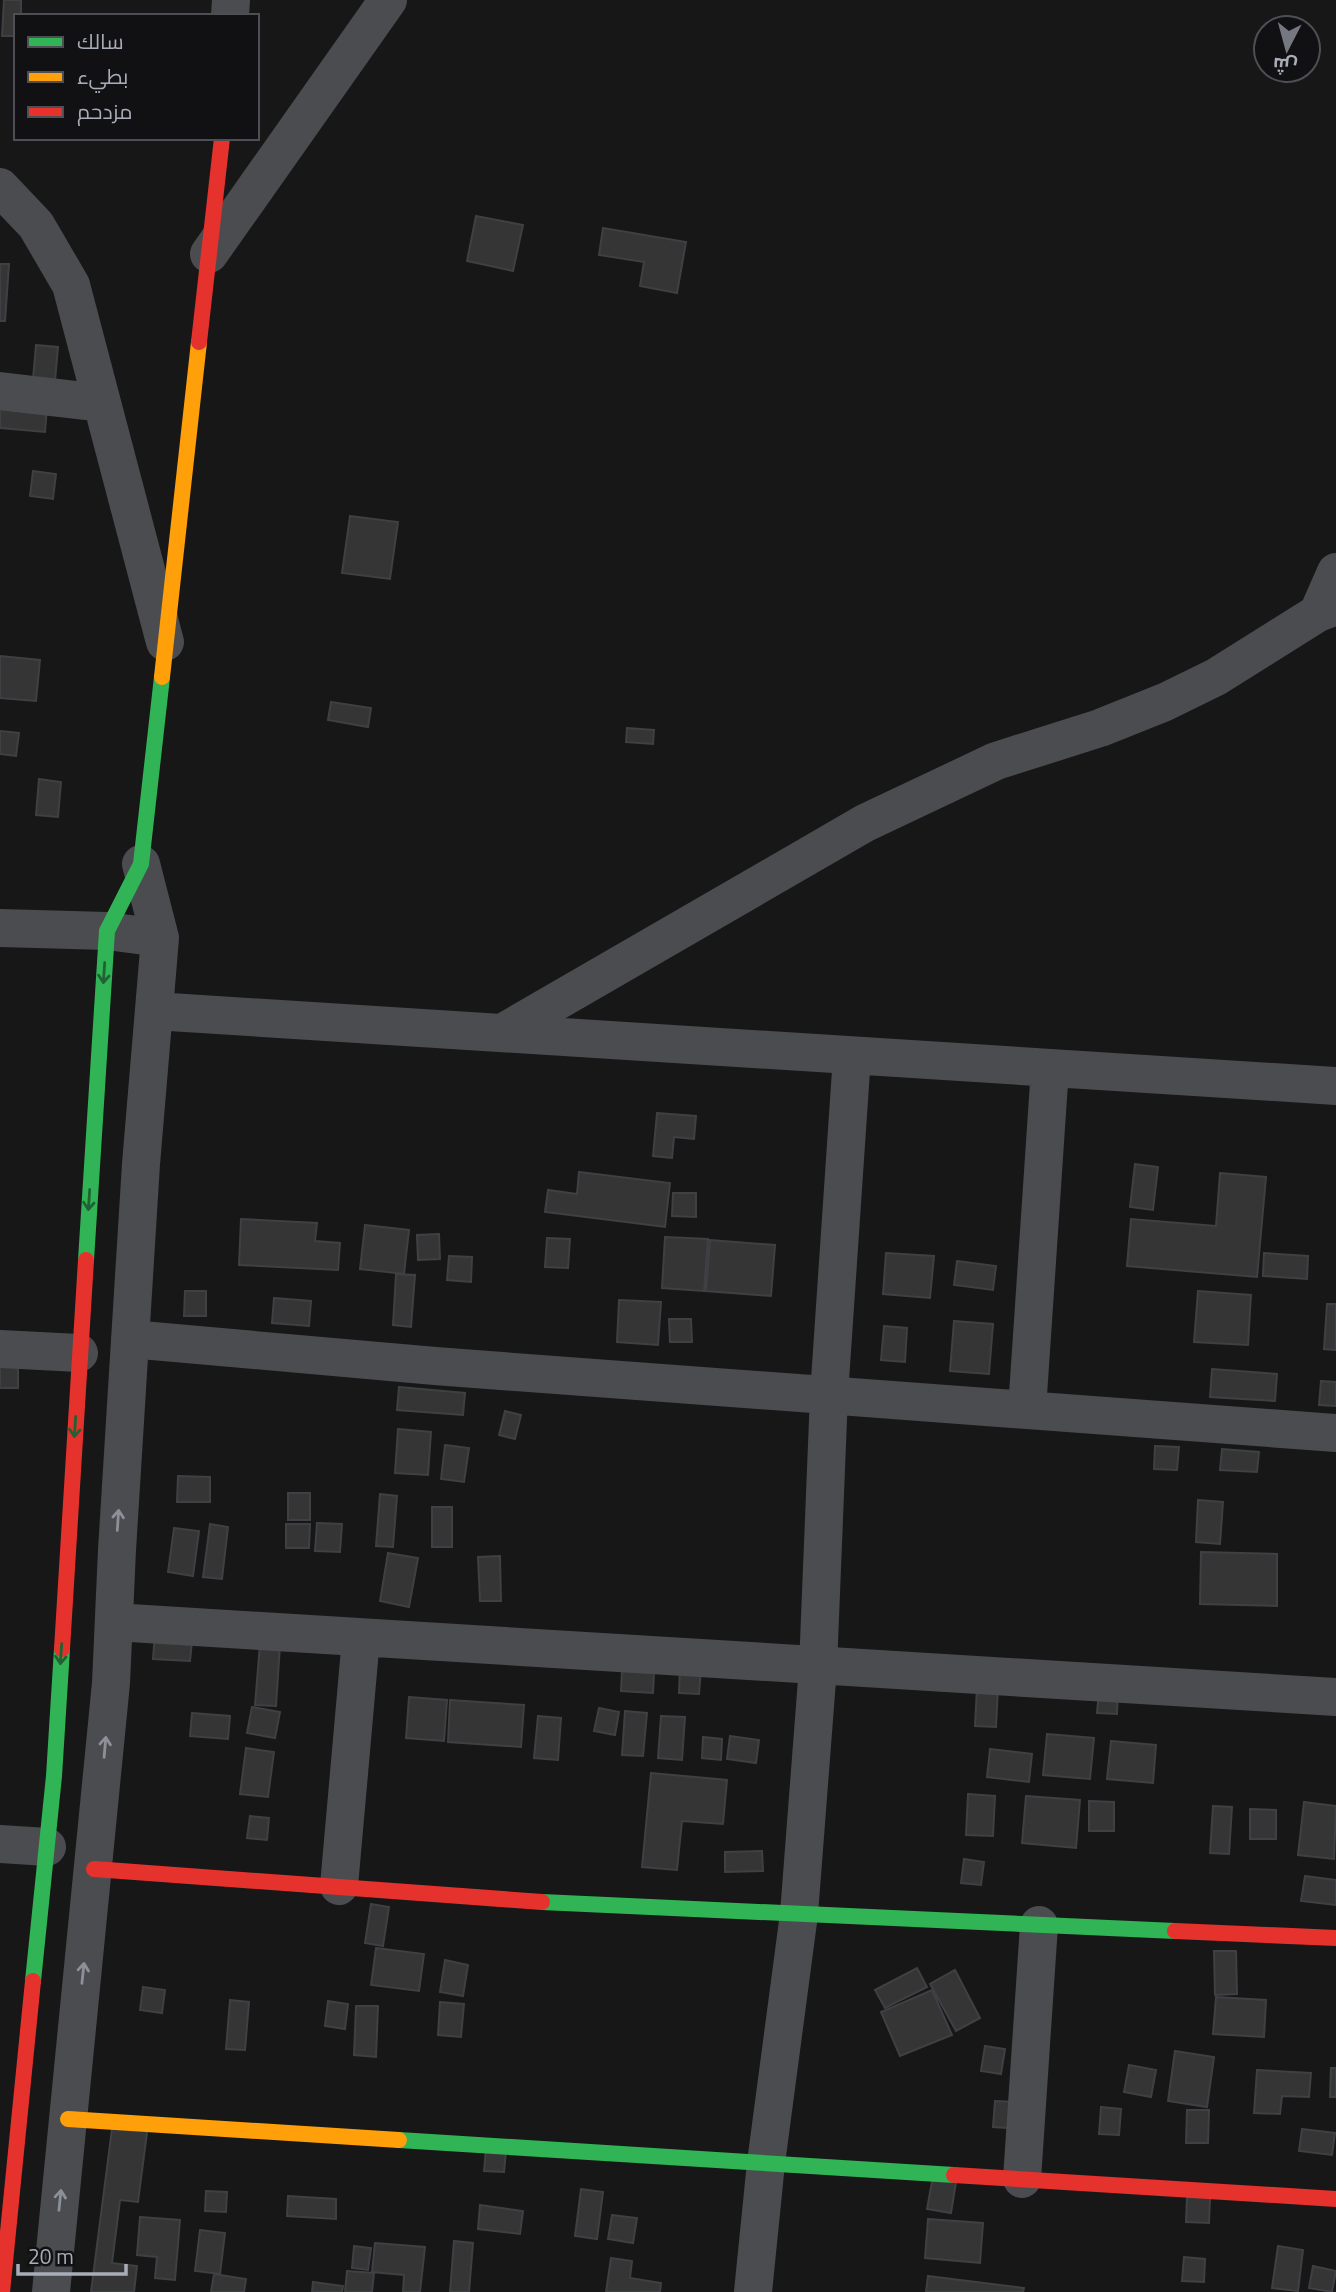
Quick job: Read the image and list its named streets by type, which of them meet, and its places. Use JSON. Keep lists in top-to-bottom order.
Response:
{
  "legend": ["سالك", "بطيء", "مزدحم"],
  "scale_bar": "20 m",
  "north": "bottom"
}
